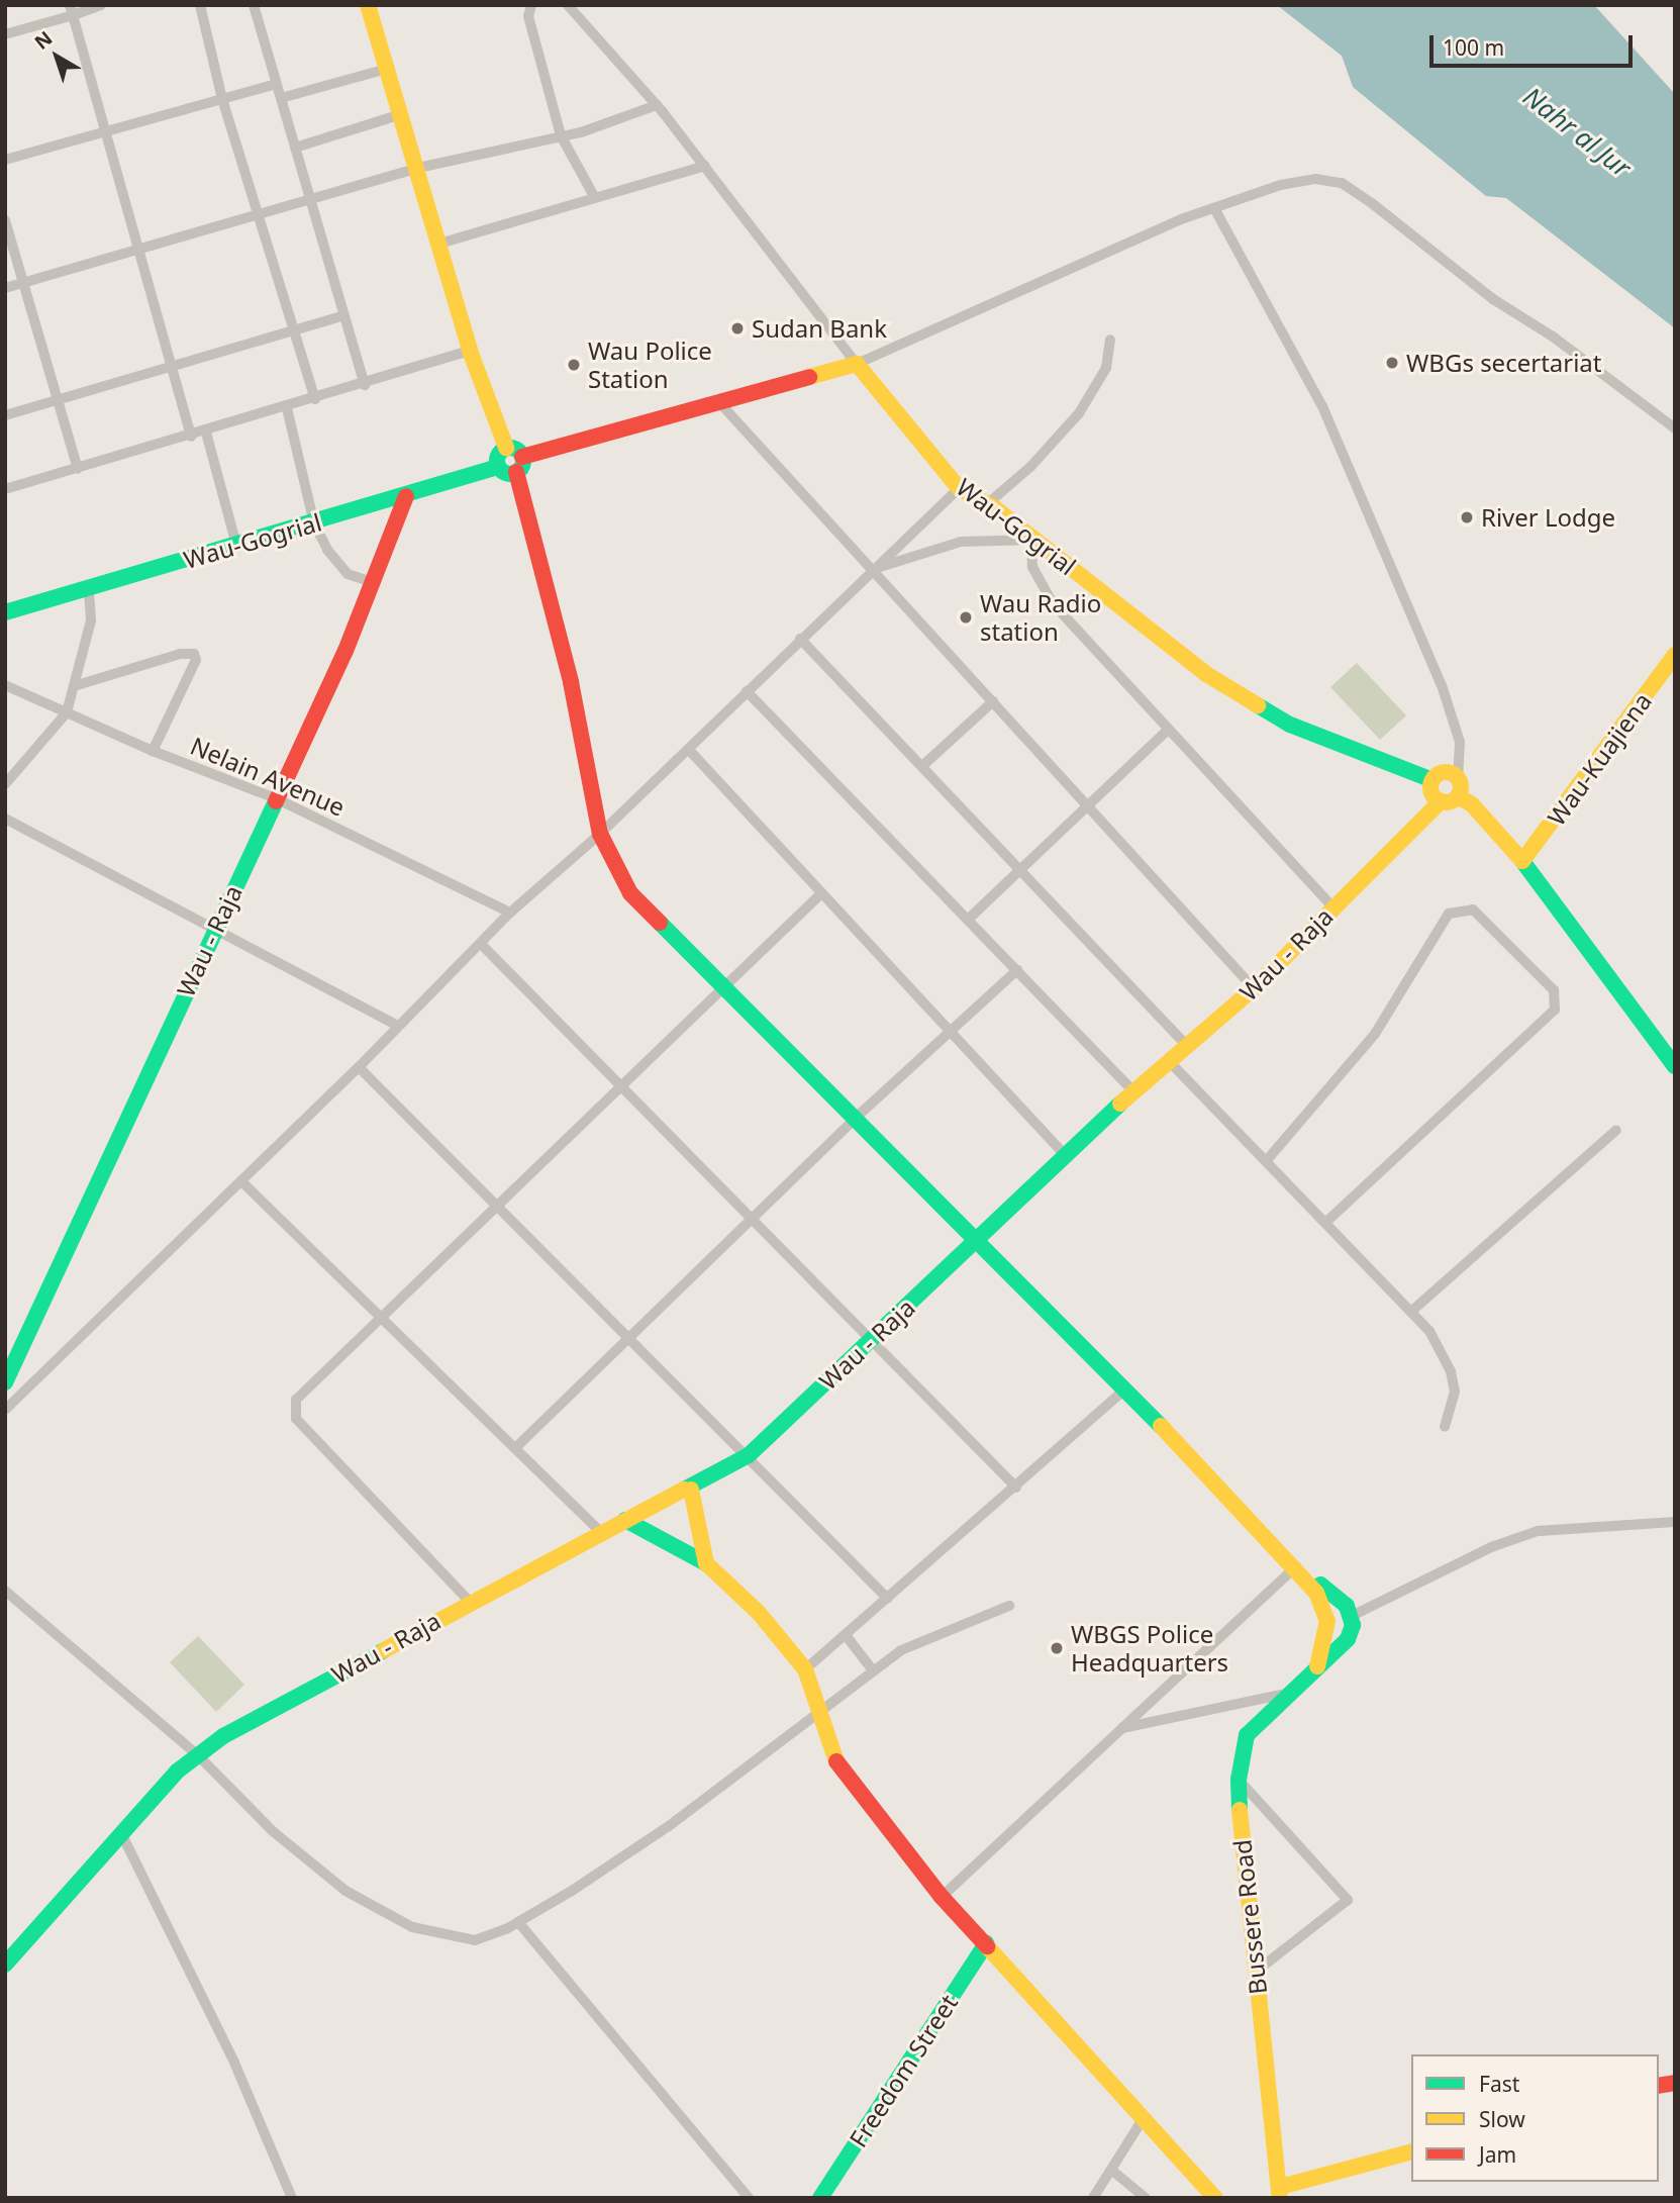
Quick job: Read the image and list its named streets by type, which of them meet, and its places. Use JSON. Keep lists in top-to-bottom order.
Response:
{
  "streets": {
    "main road": [
      "Wau-Gogrial",
      "Wau-Kuajiena",
      "Wau - Raja",
      "Bussere Road",
      "Freedom Street"
    ],
    "street": ["Nelain Avenue"]
  },
  "crossings": [
    ["Wau-Gogrial", "Wau - Raja"],
    ["Nelain Avenue", "Wau - Raja"]
  ],
  "water": ["Nahr al Jur"],
  "places": [
    "Sudan Bank",
    "WBGs secertariat",
    "Wau Police Station",
    "River Lodge",
    "Wau Radio station",
    "WBGS Police Headquarters"
  ],
  "legend": ["Fast", "Slow", "Jam"],
  "scale_bar": "100 m",
  "north": "top left"
}
